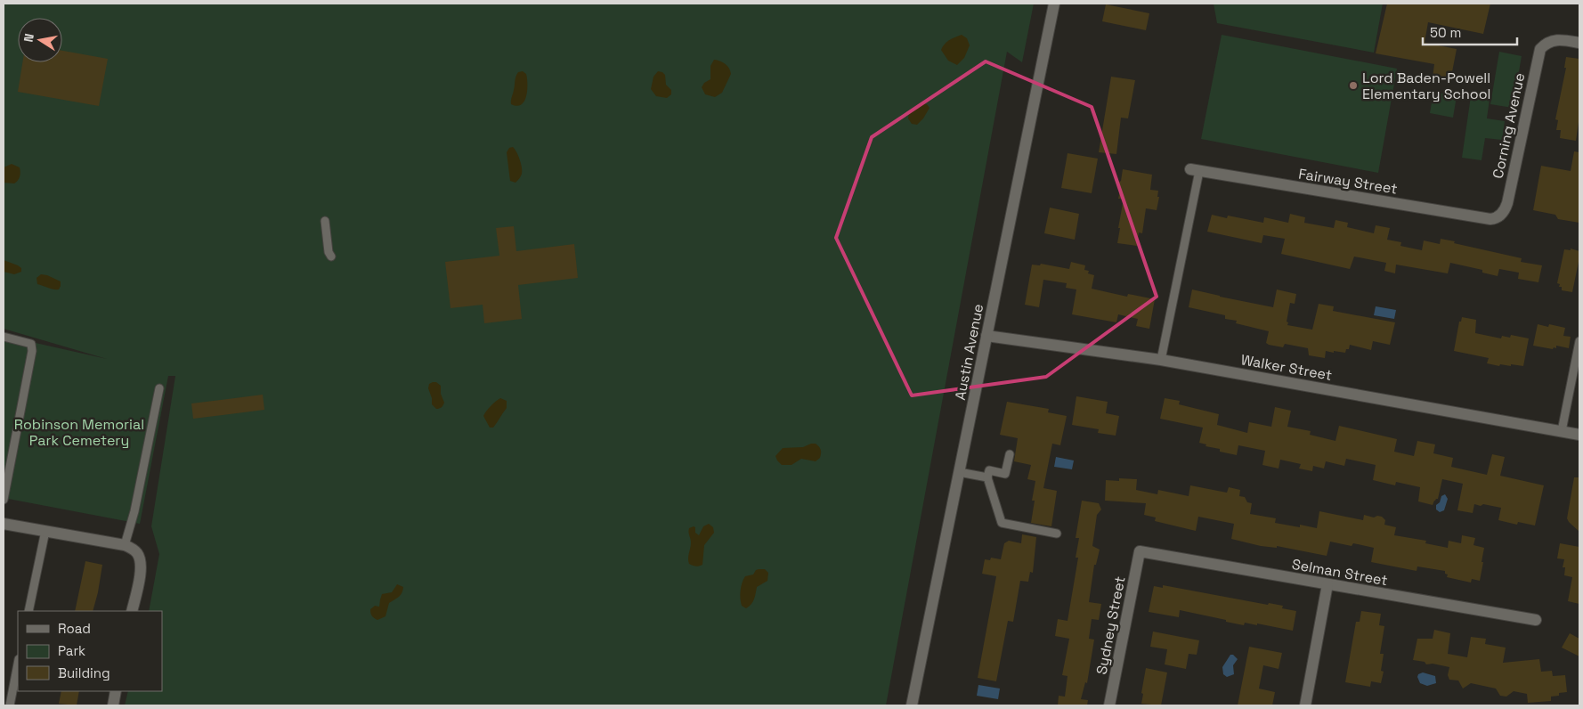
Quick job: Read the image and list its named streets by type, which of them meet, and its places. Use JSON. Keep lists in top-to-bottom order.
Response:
{
  "streets": {
    "street": [
      "Corning Avenue",
      "Fairway Street",
      "Austin Avenue",
      "Walker Street",
      "Selman Street",
      "Sydney Street"
    ]
  },
  "crossings": [
    ["Corning Avenue", "Fairway Street"],
    ["Austin Avenue", "Walker Street"],
    ["Selman Street", "Sydney Street"]
  ],
  "parks": ["Robinson Memorial Park Cemetery"],
  "places": ["Lord Baden-Powell Elementary School"],
  "legend": ["Road", "Park", "Building"],
  "scale_bar": "50 m",
  "north": "left"
}
